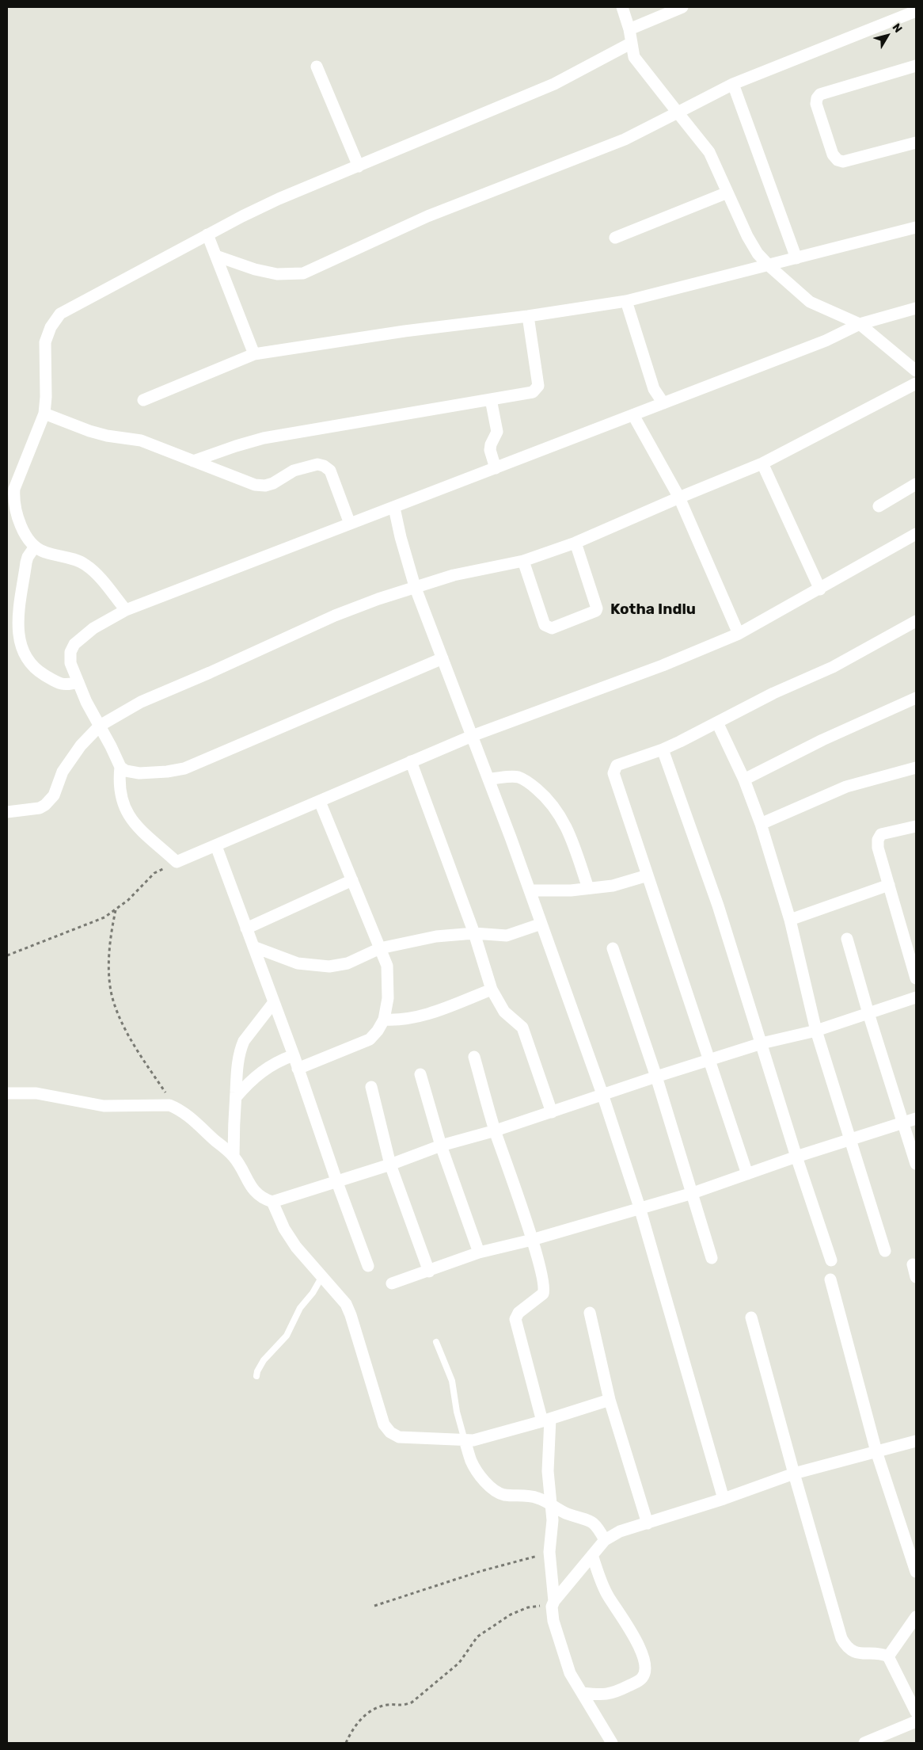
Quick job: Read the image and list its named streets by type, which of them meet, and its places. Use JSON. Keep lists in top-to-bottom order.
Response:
{
  "districts": ["Kotha Indlu"],
  "north": "top right"
}
